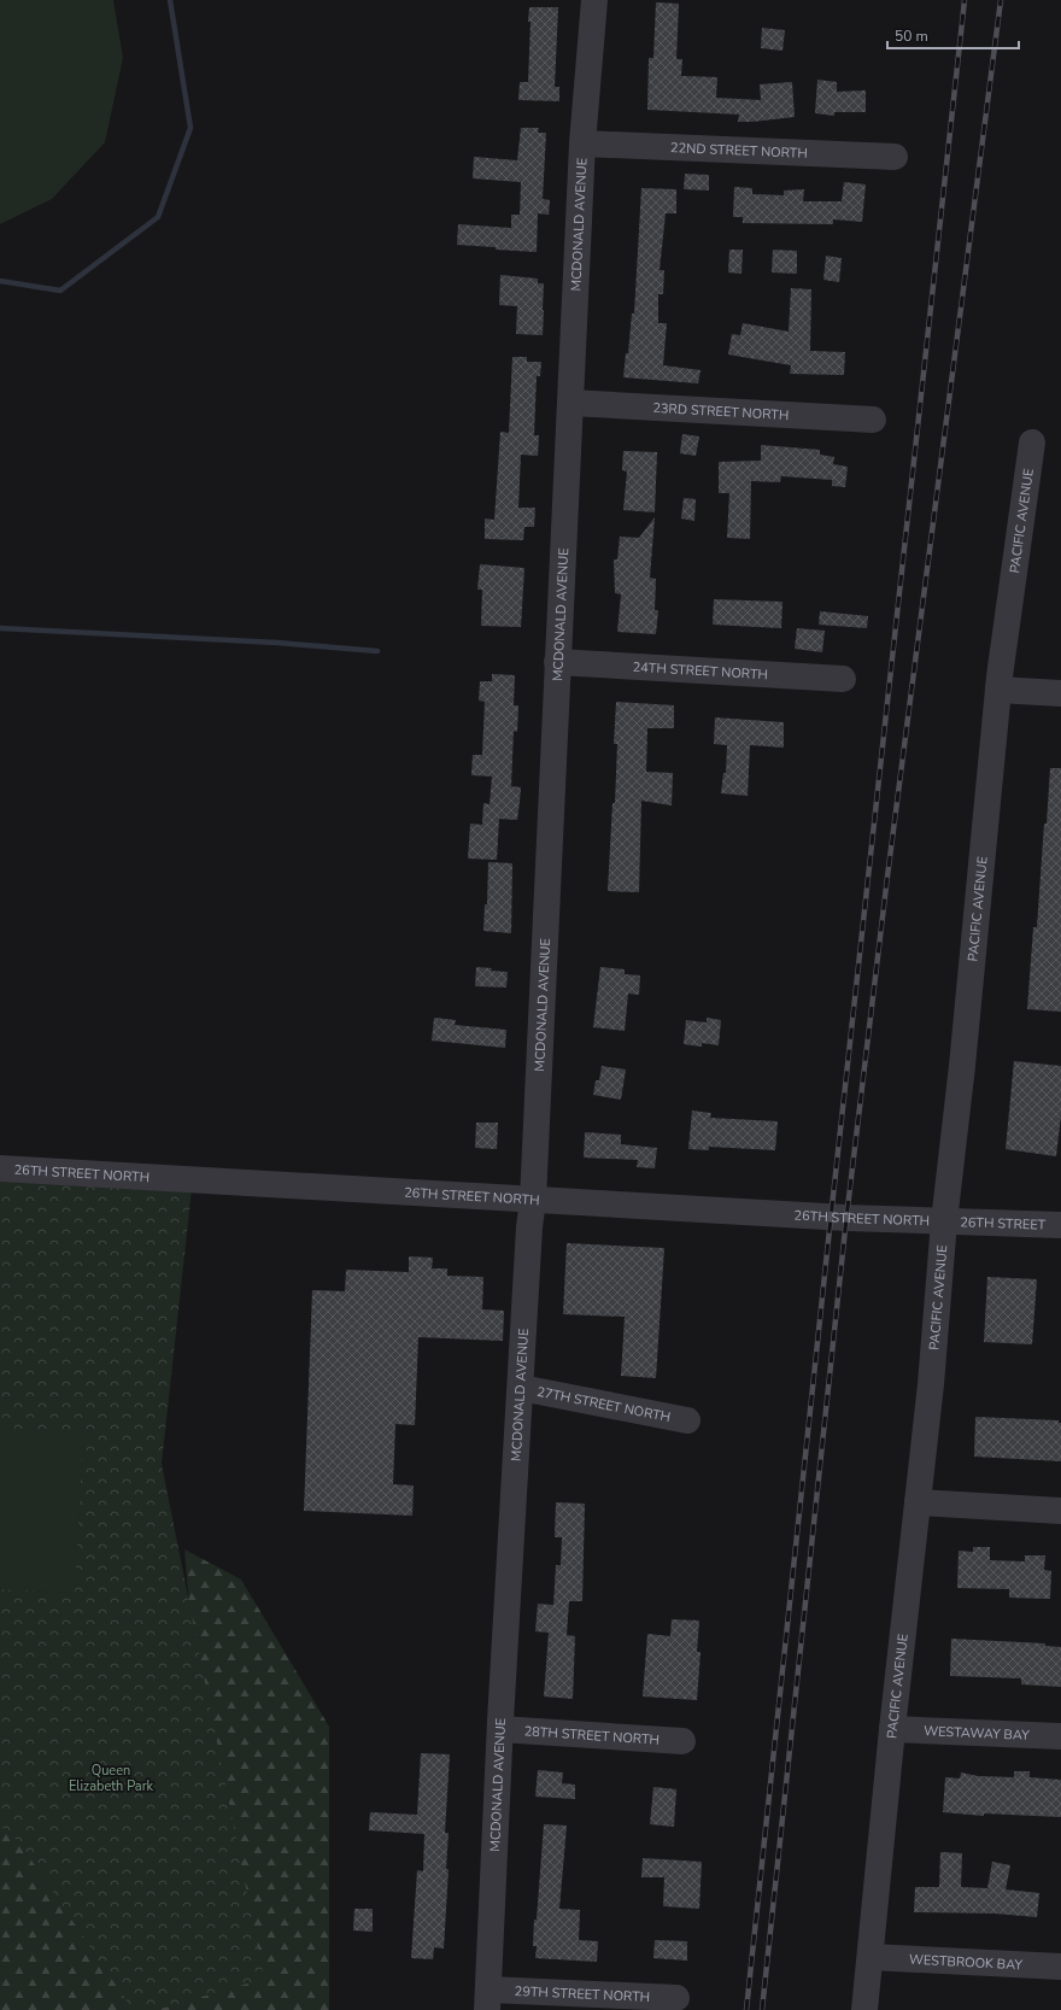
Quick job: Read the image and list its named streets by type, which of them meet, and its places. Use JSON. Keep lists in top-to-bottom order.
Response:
{
  "streets": {
    "street": [
      "22ND STREET NORTH",
      "MCDONALD AVENUE",
      "23RD STREET NORTH",
      "PACIFIC AVENUE",
      "24TH STREET NORTH",
      "26TH STREET NORTH",
      "26TH STREET",
      "27TH STREET NORTH",
      "WESTAWAY BAY",
      "28TH STREET NORTH",
      "WESTBROOK BAY",
      "29TH STREET NORTH"
    ]
  },
  "crossings": [
    ["22ND STREET NORTH", "MCDONALD AVENUE"],
    ["MCDONALD AVENUE", "23RD STREET NORTH"],
    ["MCDONALD AVENUE", "24TH STREET NORTH"],
    ["MCDONALD AVENUE", "26TH STREET NORTH"],
    ["MCDONALD AVENUE", "27TH STREET NORTH"],
    ["MCDONALD AVENUE", "28TH STREET NORTH"],
    ["MCDONALD AVENUE", "29TH STREET NORTH"],
    ["PACIFIC AVENUE", "26TH STREET NORTH"],
    ["PACIFIC AVENUE", "26TH STREET"],
    ["PACIFIC AVENUE", "WESTAWAY BAY"],
    ["PACIFIC AVENUE", "WESTBROOK BAY"],
    ["26TH STREET NORTH", "26TH STREET"]
  ],
  "parks": ["Queen Elizabeth Park"],
  "scale_bar": "50 m"
}
